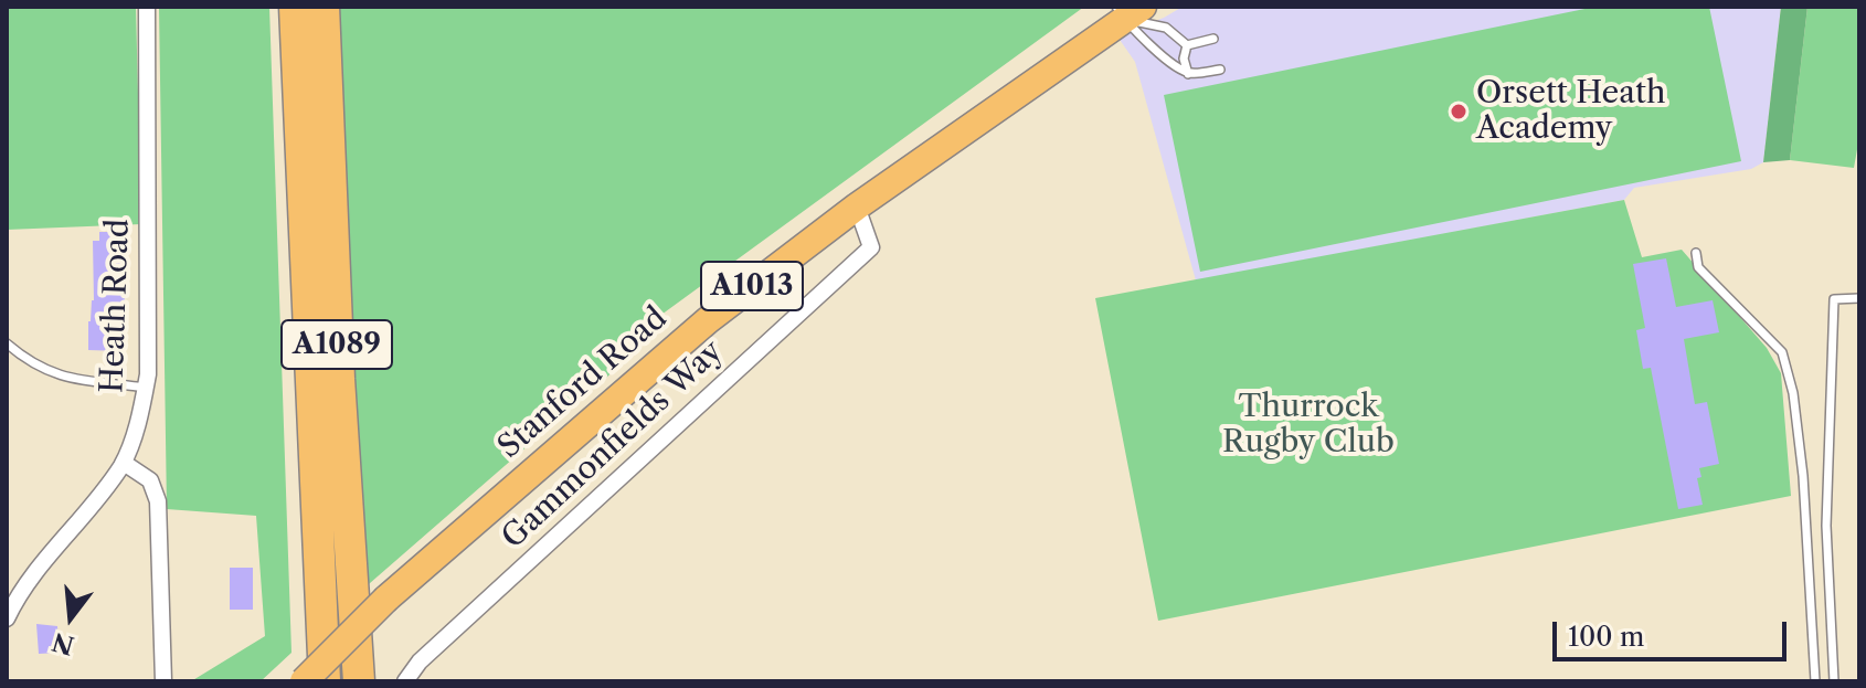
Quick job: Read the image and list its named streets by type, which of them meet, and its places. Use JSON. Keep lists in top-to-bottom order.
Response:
{
  "streets": {
    "highway": ["A1089"],
    "main road": ["A1013", "Stanford Road"],
    "street": ["Heath Road", "Gammonfields Way"]
  },
  "crossings": [
    ["Stanford Road", "Gammonfields Way"]
  ],
  "parks": ["Thurrock Rugby Club"],
  "places": ["Orsett Heath Academy"],
  "scale_bar": "100 m",
  "north": "bottom"
}
